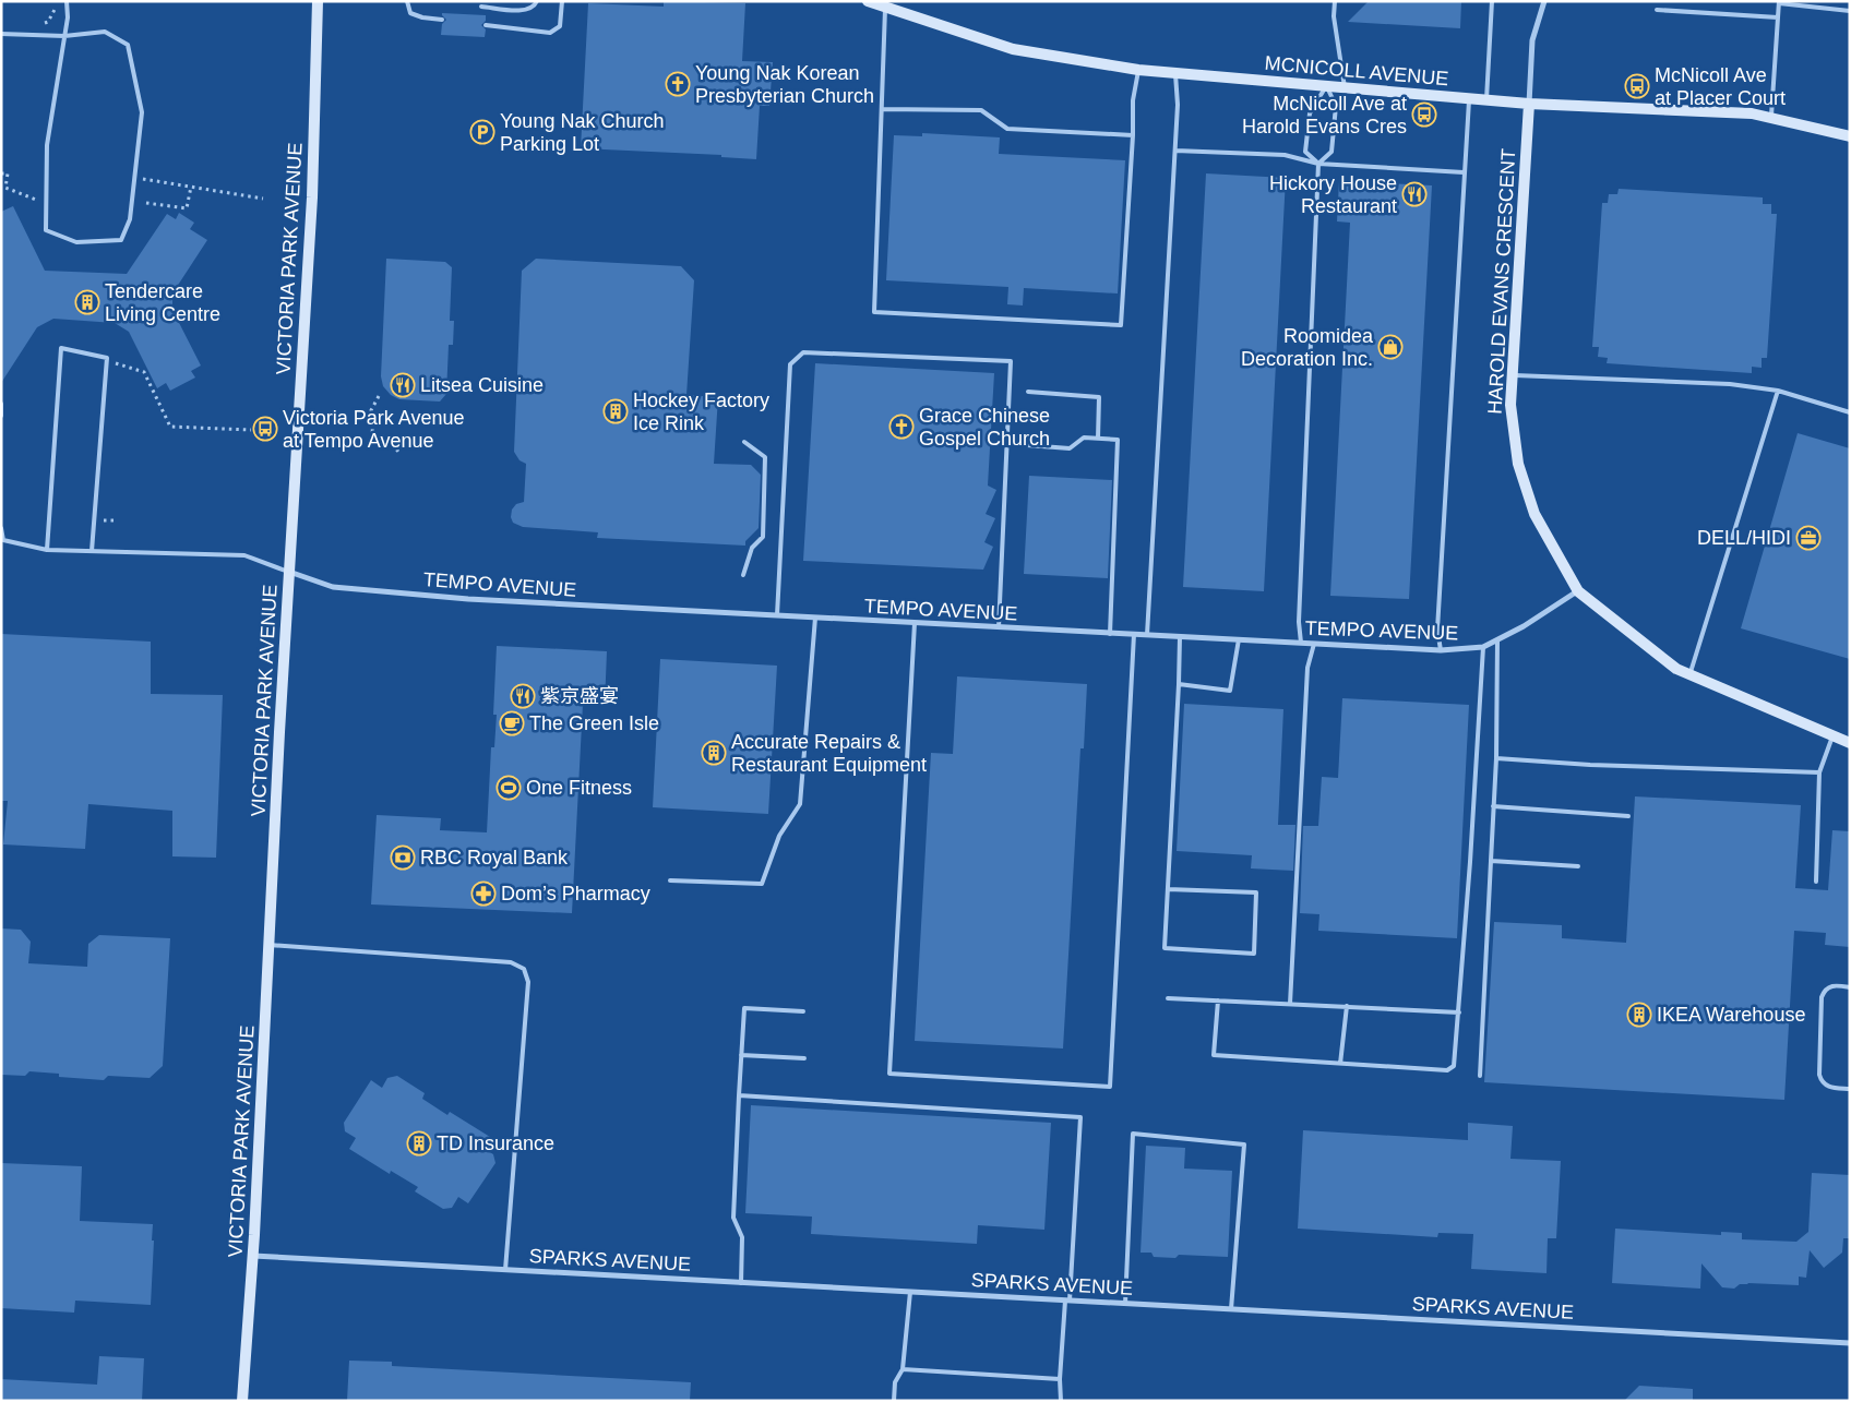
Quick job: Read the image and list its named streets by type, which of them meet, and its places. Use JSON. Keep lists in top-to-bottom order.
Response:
{
  "streets": {
    "street": [
      "MCNICOLL AVENUE",
      "VICTORIA PARK AVENUE",
      "HAROLD EVANS CRESCENT",
      "TEMPO AVENUE",
      "SPARKS AVENUE"
    ]
  },
  "crossings": [
    ["MCNICOLL AVENUE", "HAROLD EVANS CRESCENT"],
    ["VICTORIA PARK AVENUE", "TEMPO AVENUE"],
    ["VICTORIA PARK AVENUE", "SPARKS AVENUE"],
    ["HAROLD EVANS CRESCENT", "TEMPO AVENUE"]
  ],
  "places": {
    "church": ["Young Nak Korean Presbyterian Church", "Grace Chinese Gospel Church"],
    "bus stop": ["McNicoll Ave at Placer Court", "McNicoll Ave at Harold Evans Cres", "Victoria Park Avenue at Tempo Avenue"],
    "parking": ["Young Nak Church Parking Lot"],
    "restaurant": ["Hickory House Restaurant", "Litsea Cuisine", "紫京盛宴"],
    "building": [
      "Tendercare Living Centre",
      "Hockey Factory Ice Rink",
      "Accurate Repairs & Restaurant Equipment",
      "IKEA Warehouse",
      "TD Insurance"
    ],
    "shop": ["Roomidea Decoration Inc."],
    "office": ["DELL/HIDI"],
    "cafe": ["The Green Isle"],
    "sports": ["One Fitness"],
    "bank": ["RBC Royal Bank"],
    "pharmacy": ["Dom’s Pharmacy"]
  }
}
